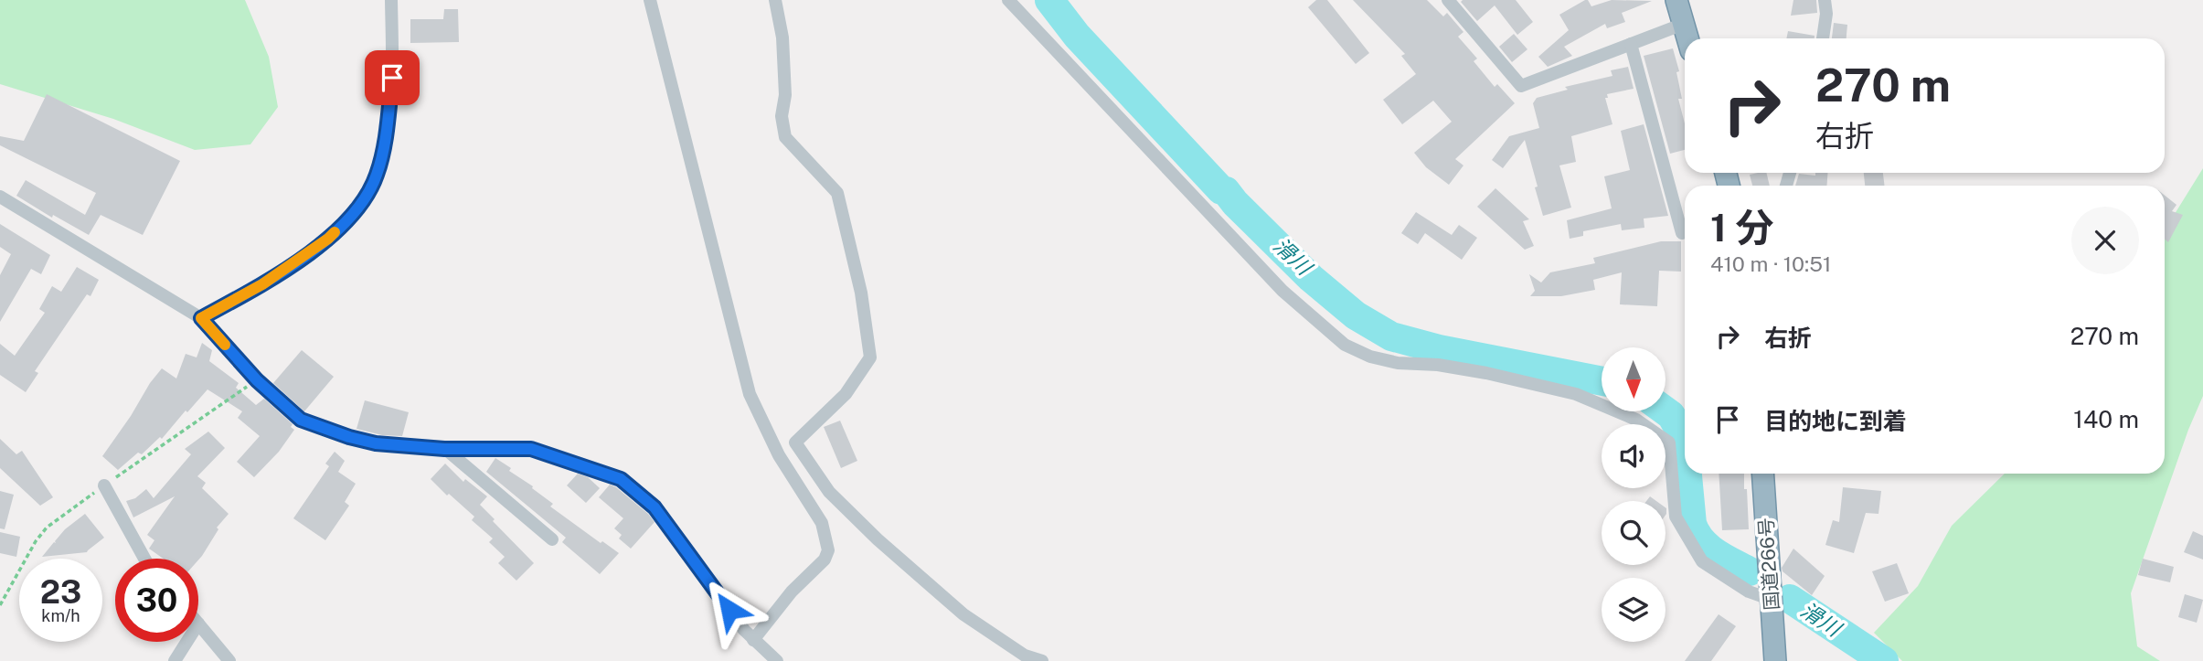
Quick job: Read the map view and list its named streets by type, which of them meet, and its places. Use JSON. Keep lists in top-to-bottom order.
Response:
{
  "streets": {
    "highway": ["国道266号"]
  },
  "water": ["滑川"],
  "north": "bottom",
  "page": {
    "turn": ["270 m", "右折"],
    "heading": ["1 分", "410 m · 10:51"],
    "list": [
      {
        "name": "右折",
        "value": "270 m"
      },
      {
        "name": "目的地に到着",
        "value": "140 m"
      }
    ],
    "speed": "23 km/h",
    "limit": "30"
  }
}
